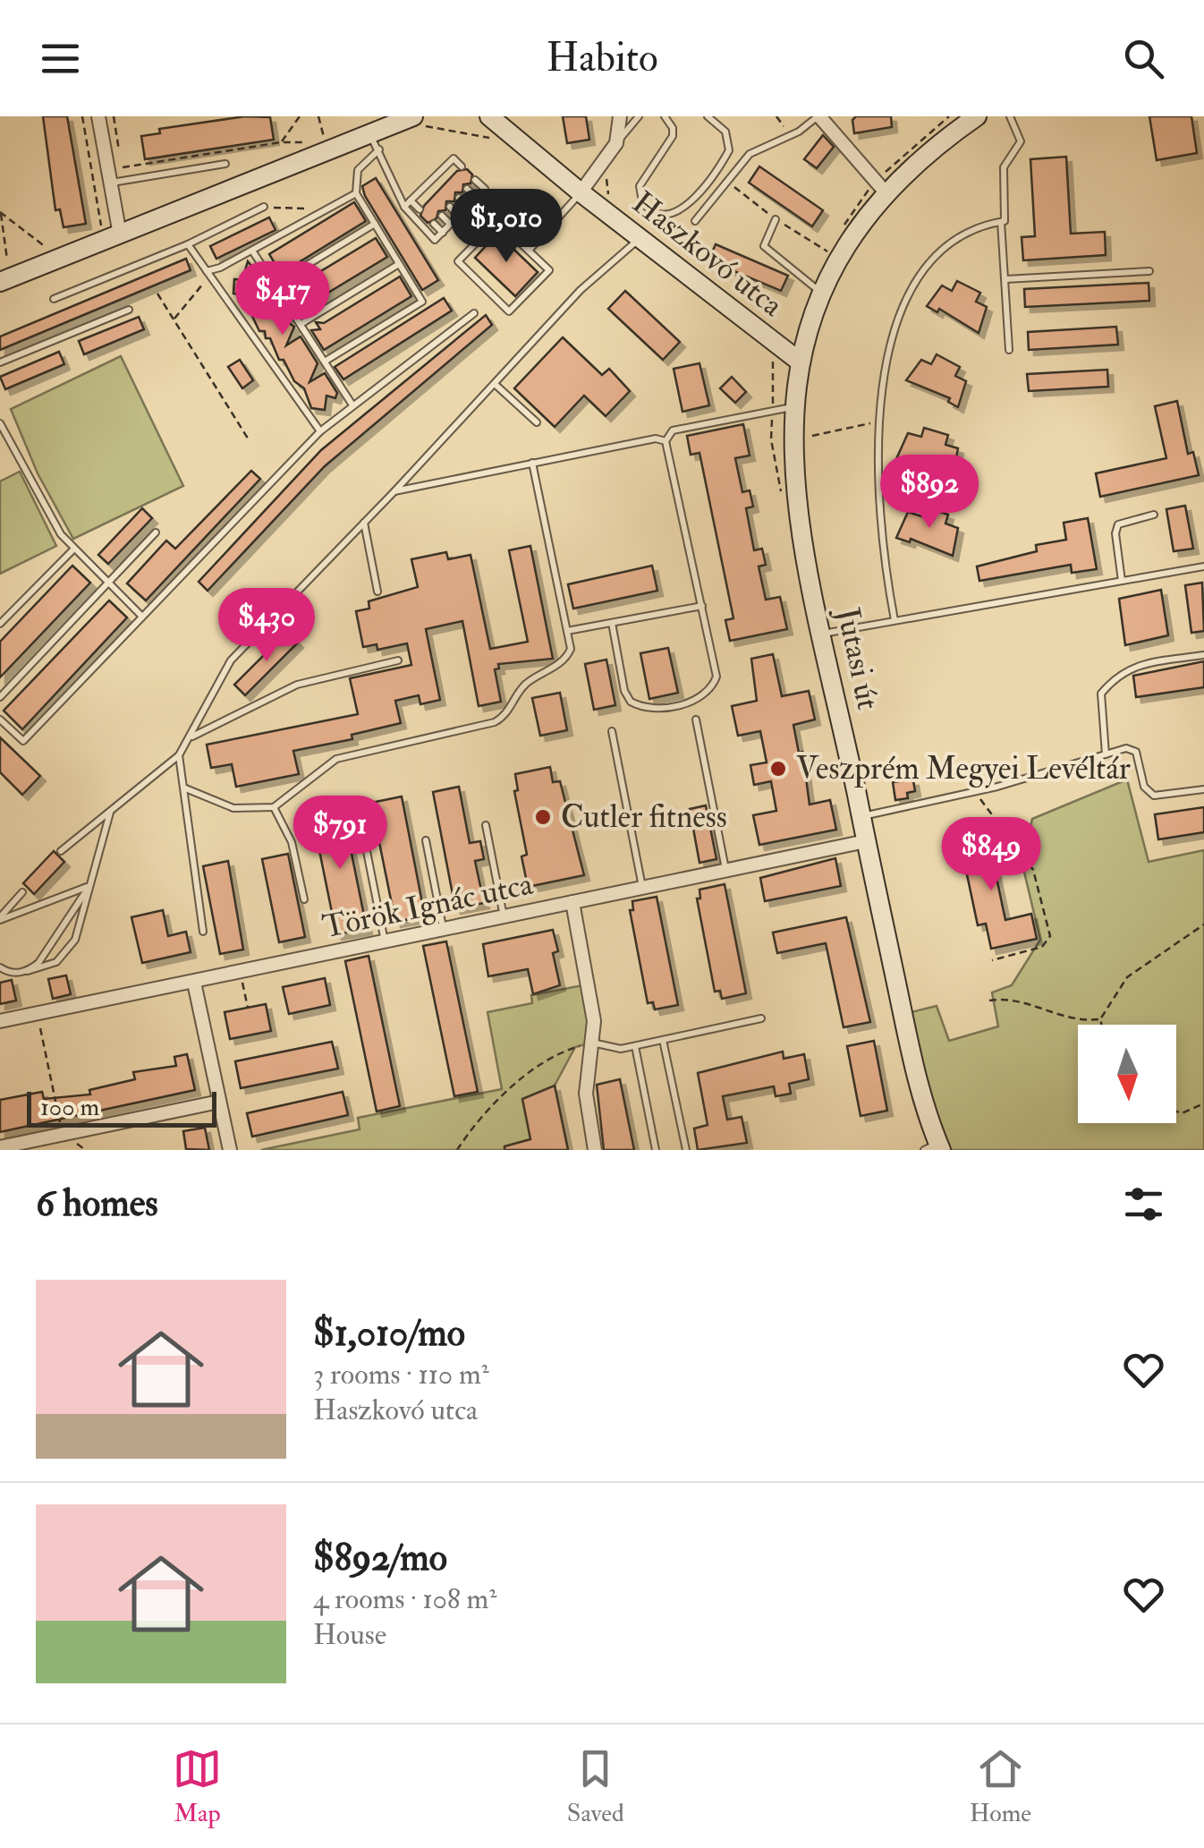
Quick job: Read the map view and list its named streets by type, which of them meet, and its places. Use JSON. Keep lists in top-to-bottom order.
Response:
{
  "streets": {
    "street": ["Haszkovó utca", "Jutasi út", "Török Ignác utca"]
  },
  "crossings": [
    ["Haszkovó utca", "Jutasi út"],
    ["Jutasi út", "Török Ignác utca"]
  ],
  "places": ["Veszprém Megyei Levéltár", "Cutler fitness"],
  "scale_bar": "100 m",
  "north": "bottom",
  "page": {
    "header": "Habito",
    "price": [
      "$1,010",
      "$417",
      "$892",
      "$430",
      "$791",
      "$849"
    ],
    "scale": "100 m",
    "heading": "6 homes",
    "list": [
      {
        "name": "$1,010/mo",
        "note": "3 rooms · 110 m² · Haszkovó utca"
      },
      {
        "name": "$892/mo",
        "note": "4 rooms · 108 m² · House"
      }
    ],
    "tabs": ["Map", "Saved", "Home"]
  }
}
